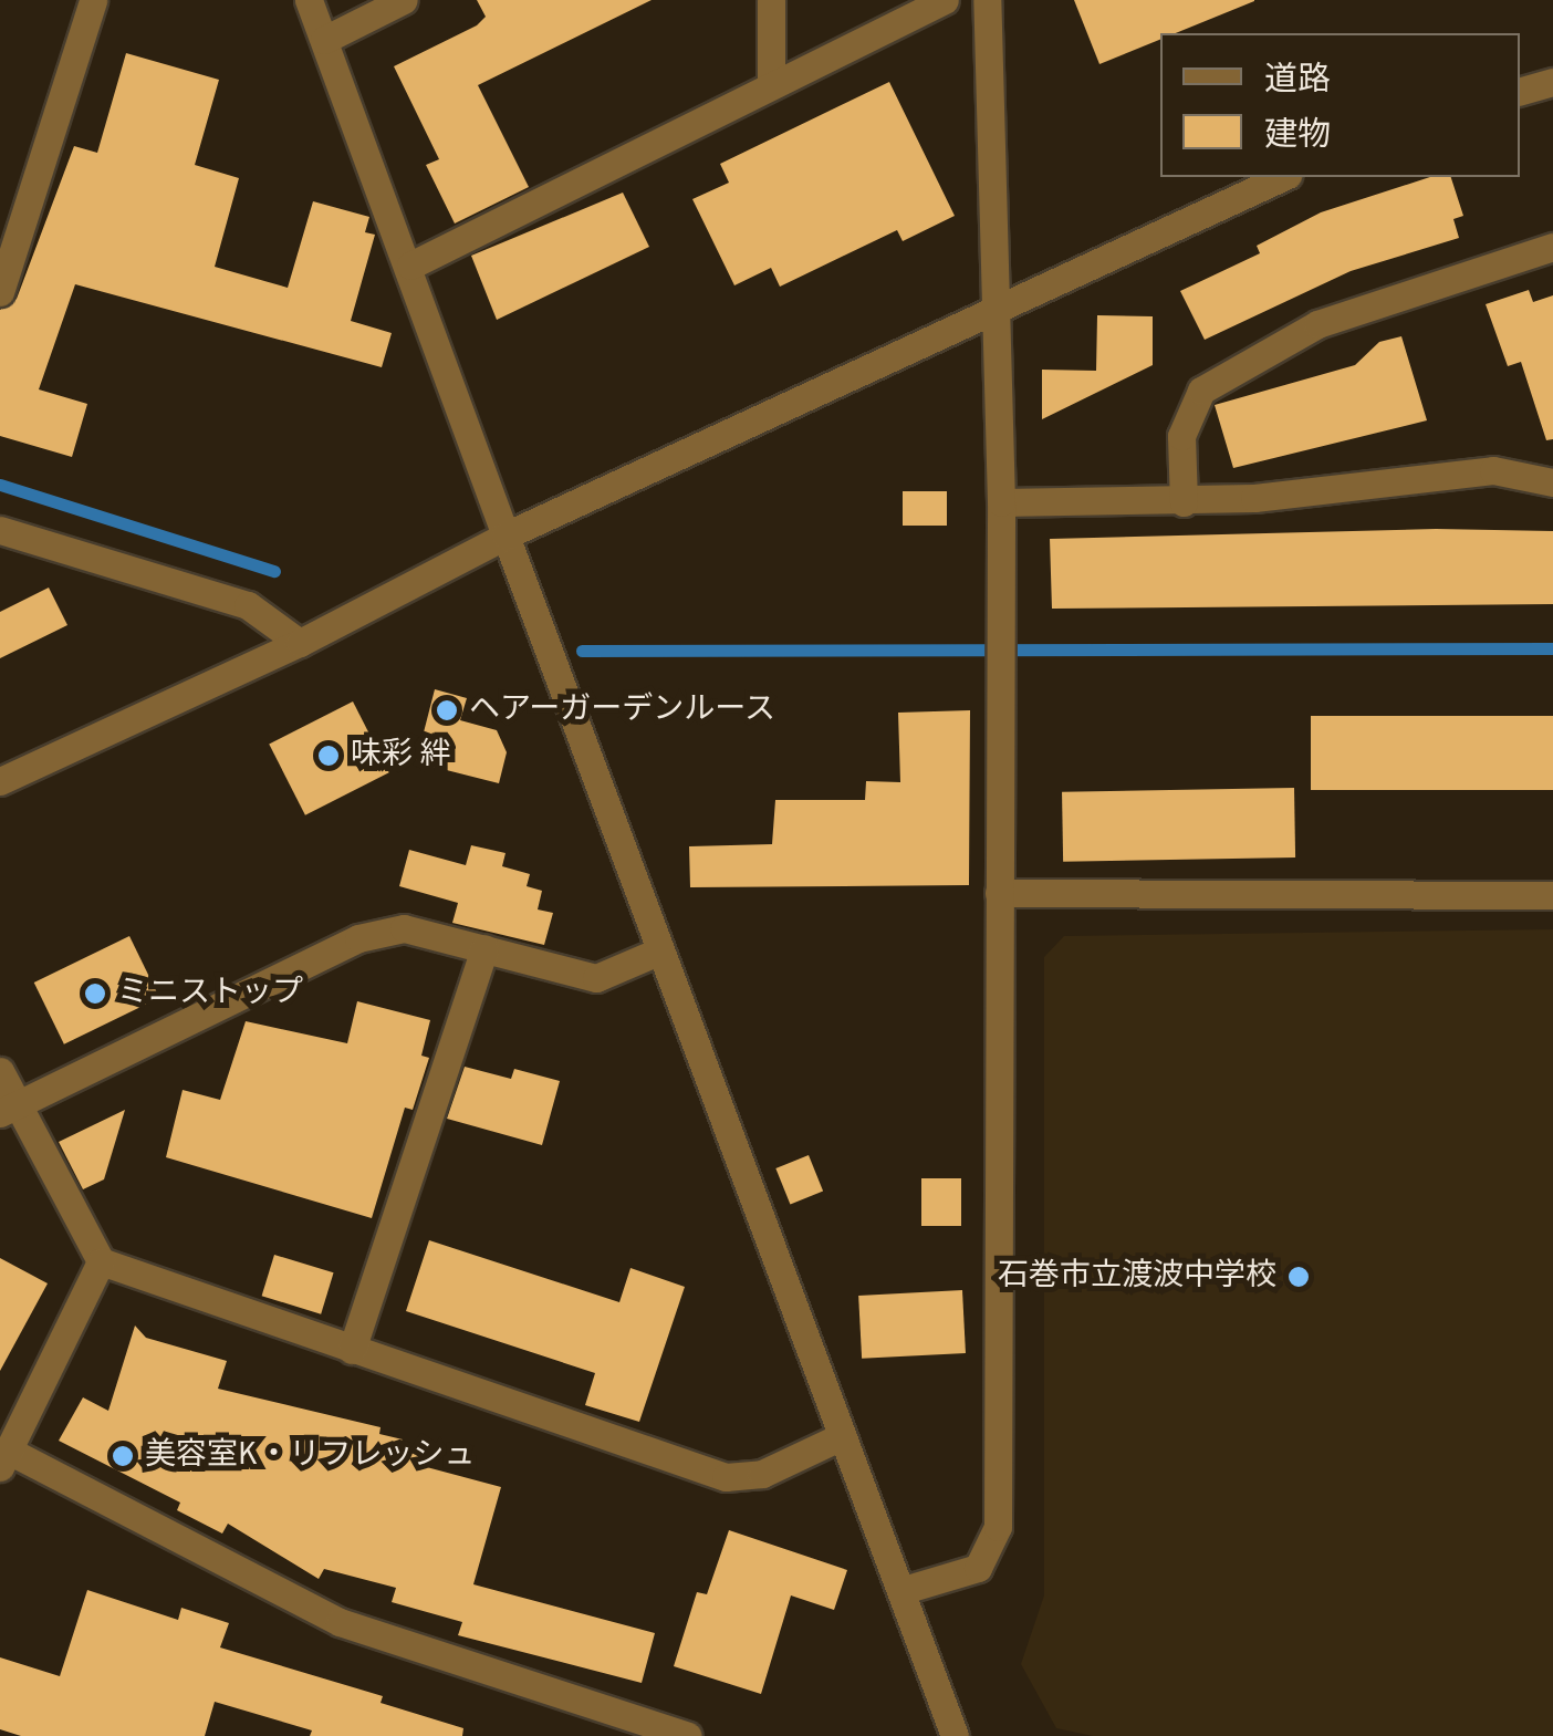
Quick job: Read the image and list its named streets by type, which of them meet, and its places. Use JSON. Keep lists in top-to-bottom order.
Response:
{
  "places": [
    "ヘアーガーデンルース",
    "味彩 絆",
    "ミニストップ",
    "石巻市立渡波中学校",
    "美容室K・リフレッシュ"
  ],
  "legend": ["道路", "建物"]
}
